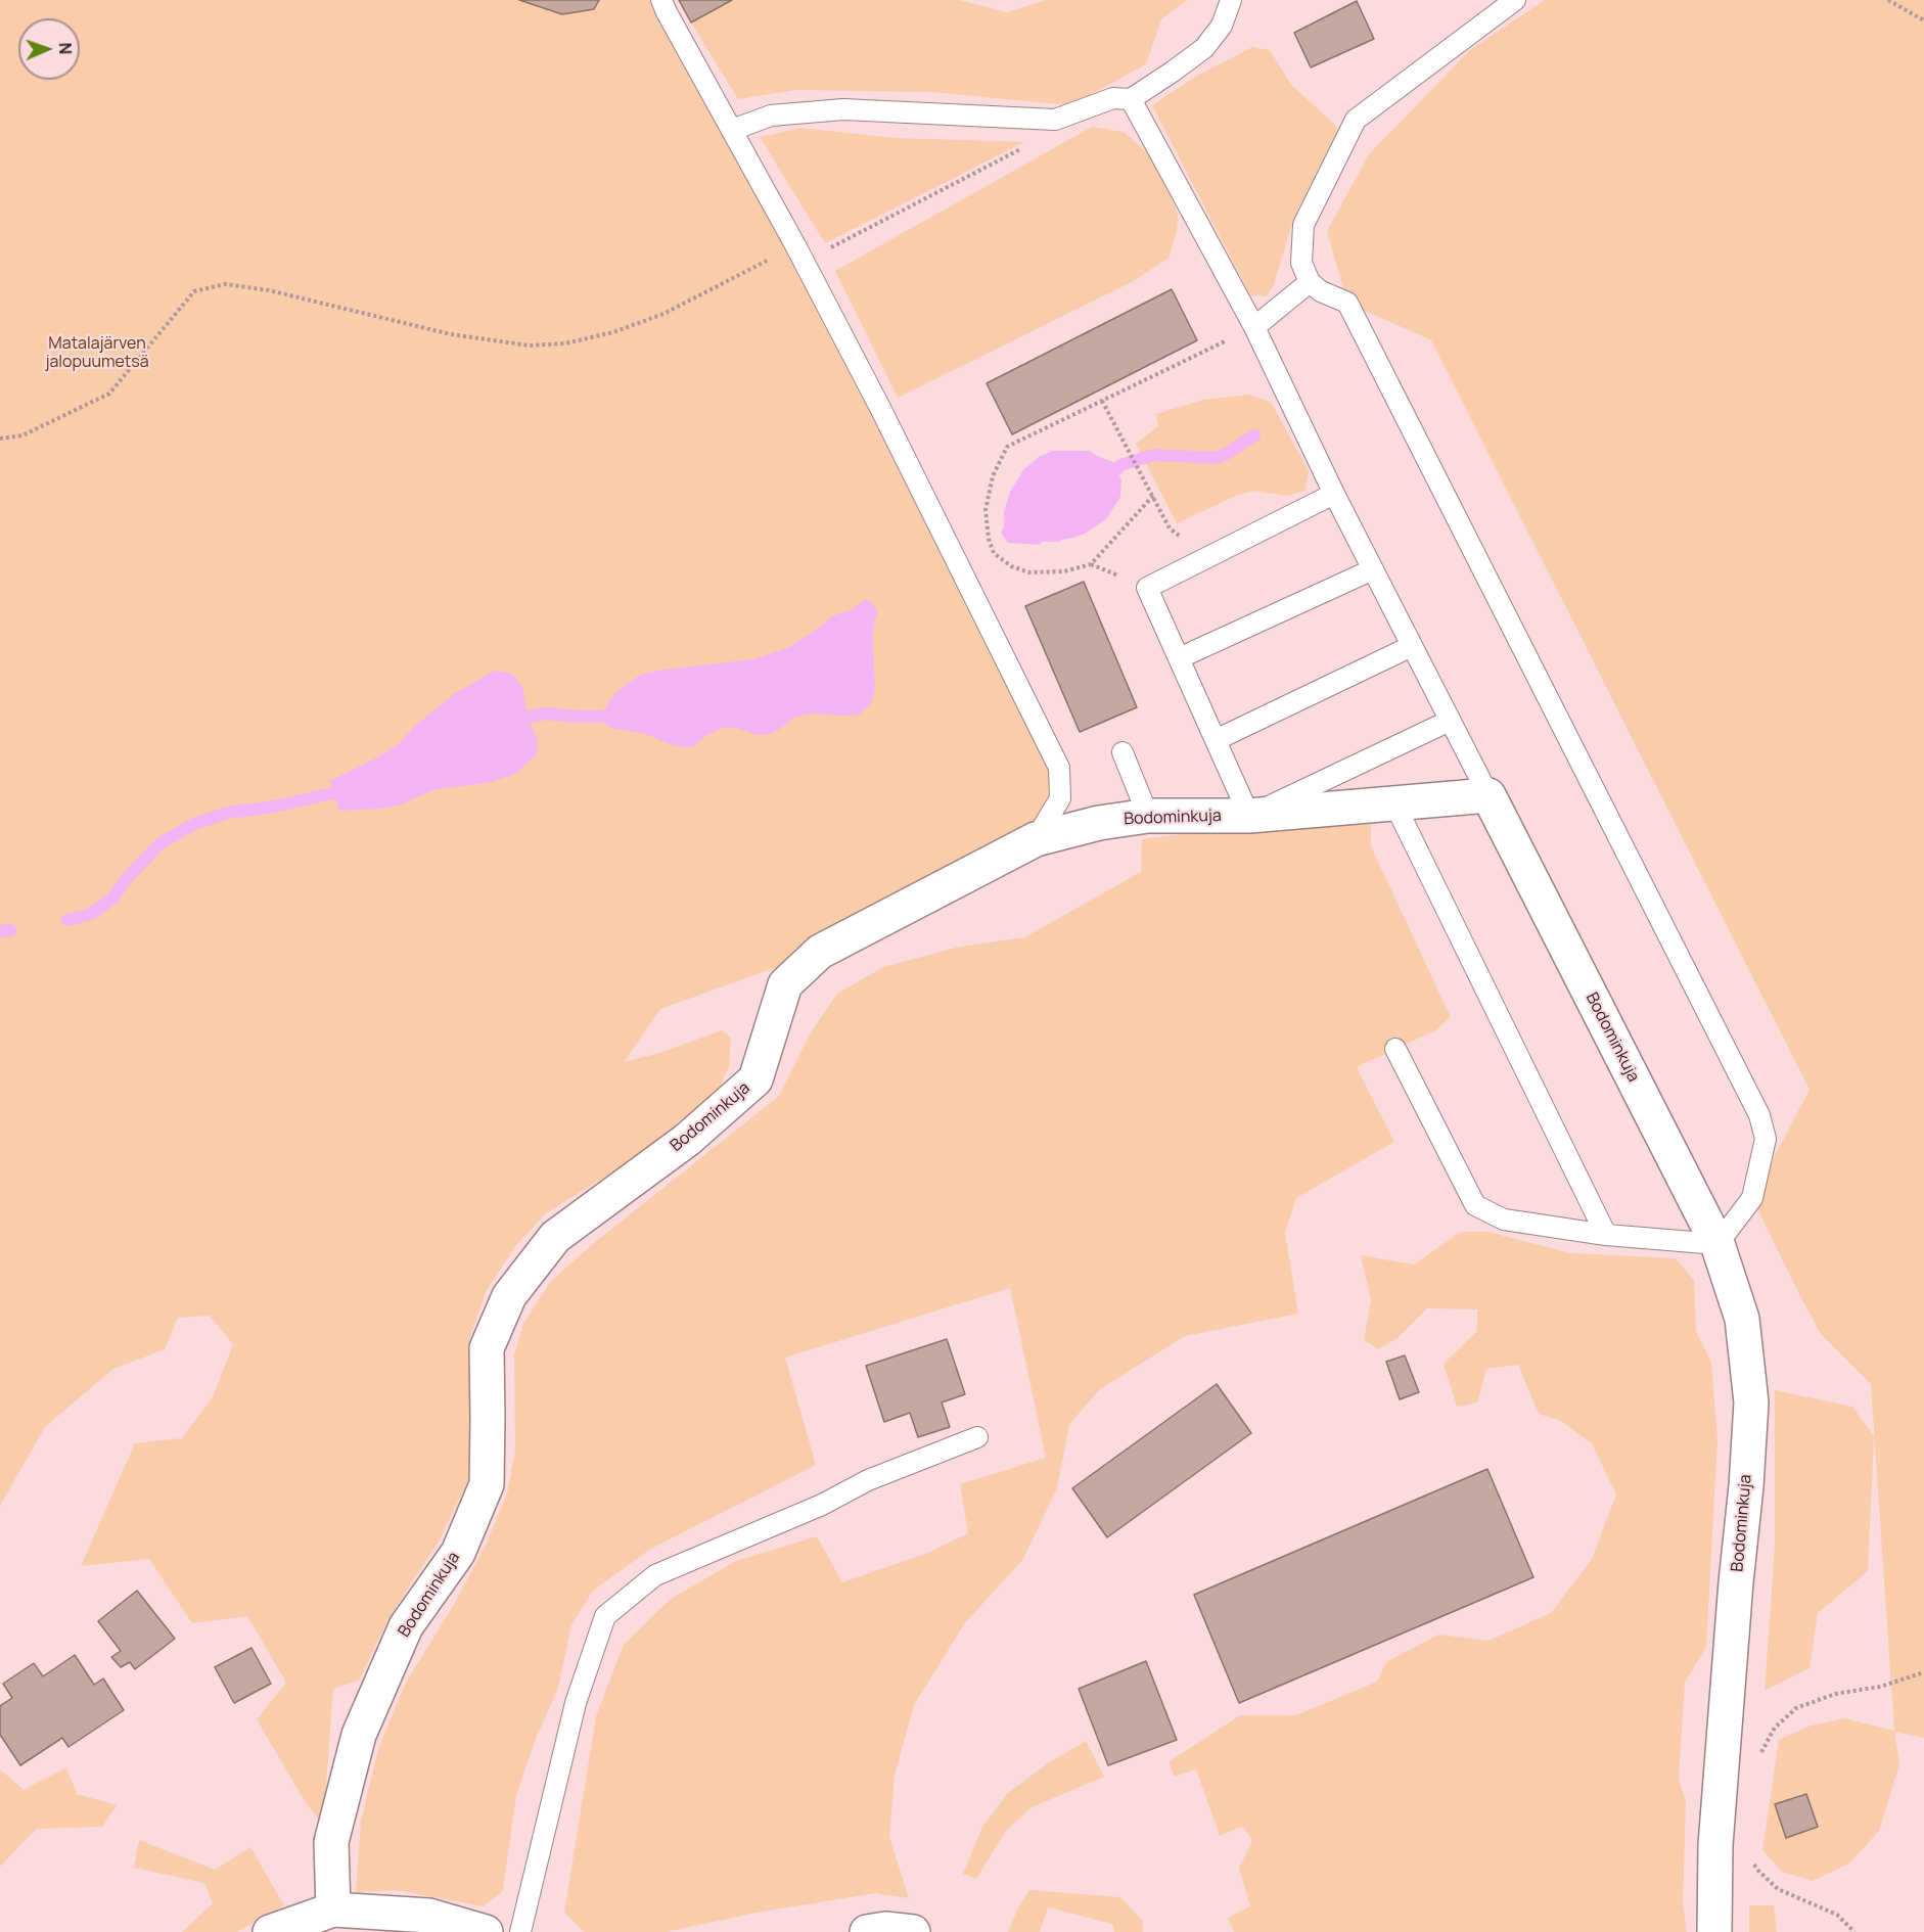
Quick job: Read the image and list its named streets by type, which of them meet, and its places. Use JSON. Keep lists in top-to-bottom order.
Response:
{
  "streets": {
    "street": ["Bodominkuja"]
  },
  "parks": ["Matalajärven jalopuumetsä"],
  "north": "right"
}
